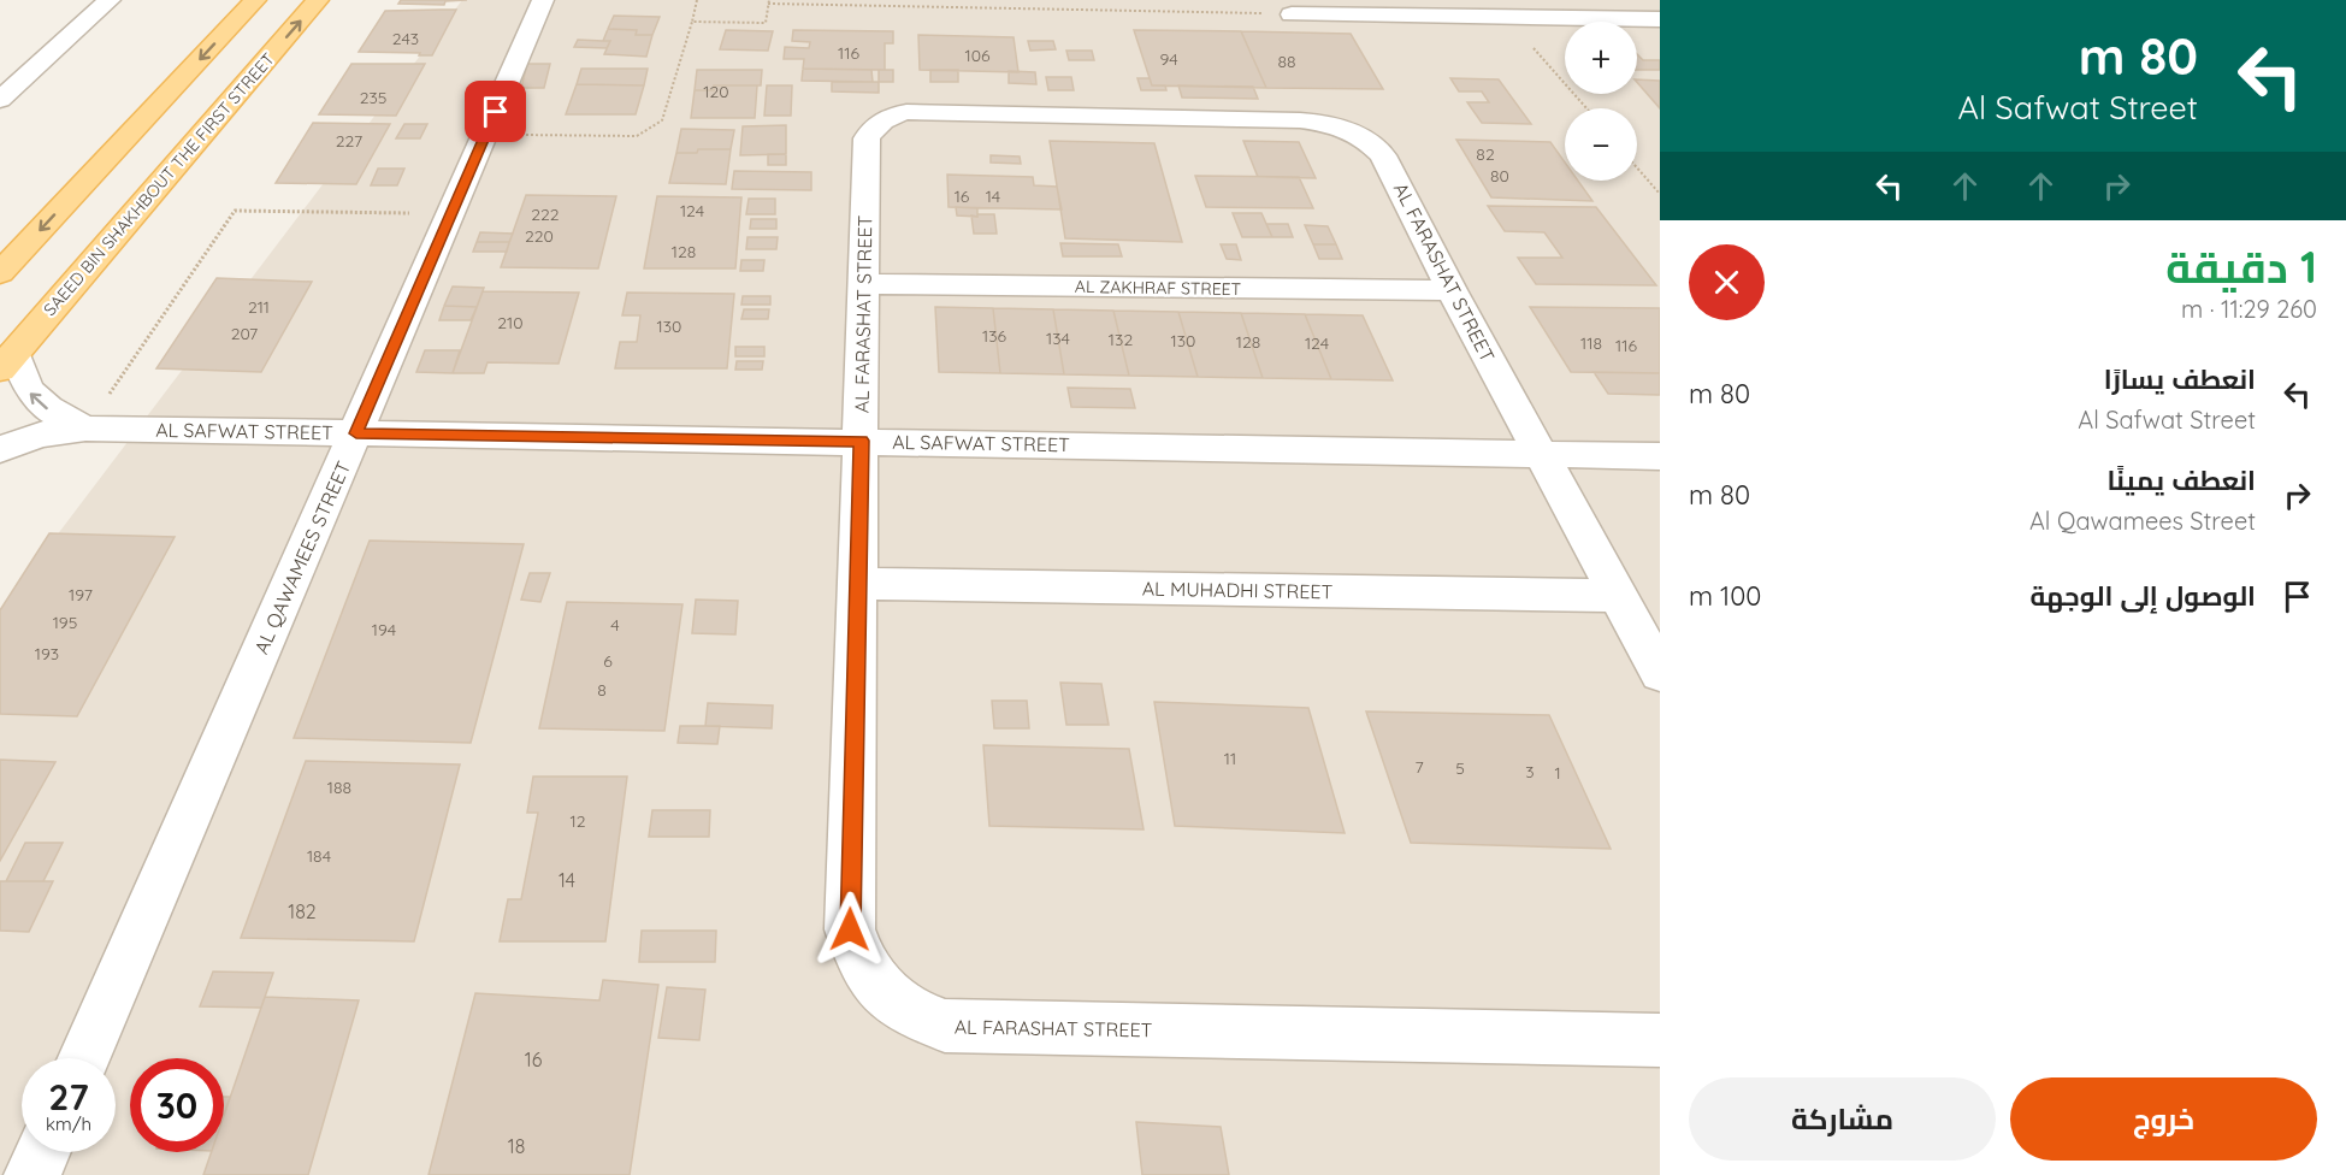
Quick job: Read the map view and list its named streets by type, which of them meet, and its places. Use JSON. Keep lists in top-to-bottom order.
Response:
{
  "streets": {
    "main road": ["SAEED BIN SHAKHBOUT THE FIRST STREET"],
    "street": [
      "AL FARASHAT STREET",
      "AL ZAKHRAF STREET",
      "AL SAFWAT STREET",
      "AL QAWAMEES STREET",
      "AL MUHADHI STREET"
    ]
  },
  "crossings": [
    ["SAEED BIN SHAKHBOUT THE FIRST STREET", "AL SAFWAT STREET"],
    ["AL FARASHAT STREET", "AL ZAKHRAF STREET"],
    ["AL FARASHAT STREET", "AL SAFWAT STREET"],
    ["AL FARASHAT STREET", "AL MUHADHI STREET"],
    ["AL SAFWAT STREET", "AL QAWAMEES STREET"]
  ],
  "house_numbers": [
    "243",
    "116",
    "106",
    "94",
    "88",
    "120",
    "235",
    "227",
    "82",
    "80",
    "16",
    "14",
    "124",
    "222",
    "220",
    "128",
    "211",
    "210",
    "130",
    "207",
    "136",
    "134",
    "132",
    "130",
    "128",
    "124",
    "118",
    "116",
    "197",
    "195",
    "4",
    "194",
    "193",
    "6",
    "8",
    "11",
    "7",
    "5",
    "3",
    "1",
    "188",
    "12",
    "184",
    "14",
    "182",
    "16",
    "18"
  ],
  "page": {
    "turn": ["80 m", "Al Safwat Street"],
    "map_buttons": ["+", "−"],
    "heading": ["1 دقيقة", "260 m · 11:29"],
    "list": [
      {
        "name": "انعطف يسارًا",
        "note": "Al Safwat Street",
        "value": "80 m"
      },
      {
        "name": "انعطف يمينًا",
        "note": "Al Qawamees Street",
        "value": "80 m"
      },
      {
        "name": "الوصول إلى الوجهة",
        "value": "100 m"
      }
    ],
    "speed": "27 km/h",
    "limit": "30",
    "buttons": ["خروج", "مشاركة"]
  }
}
